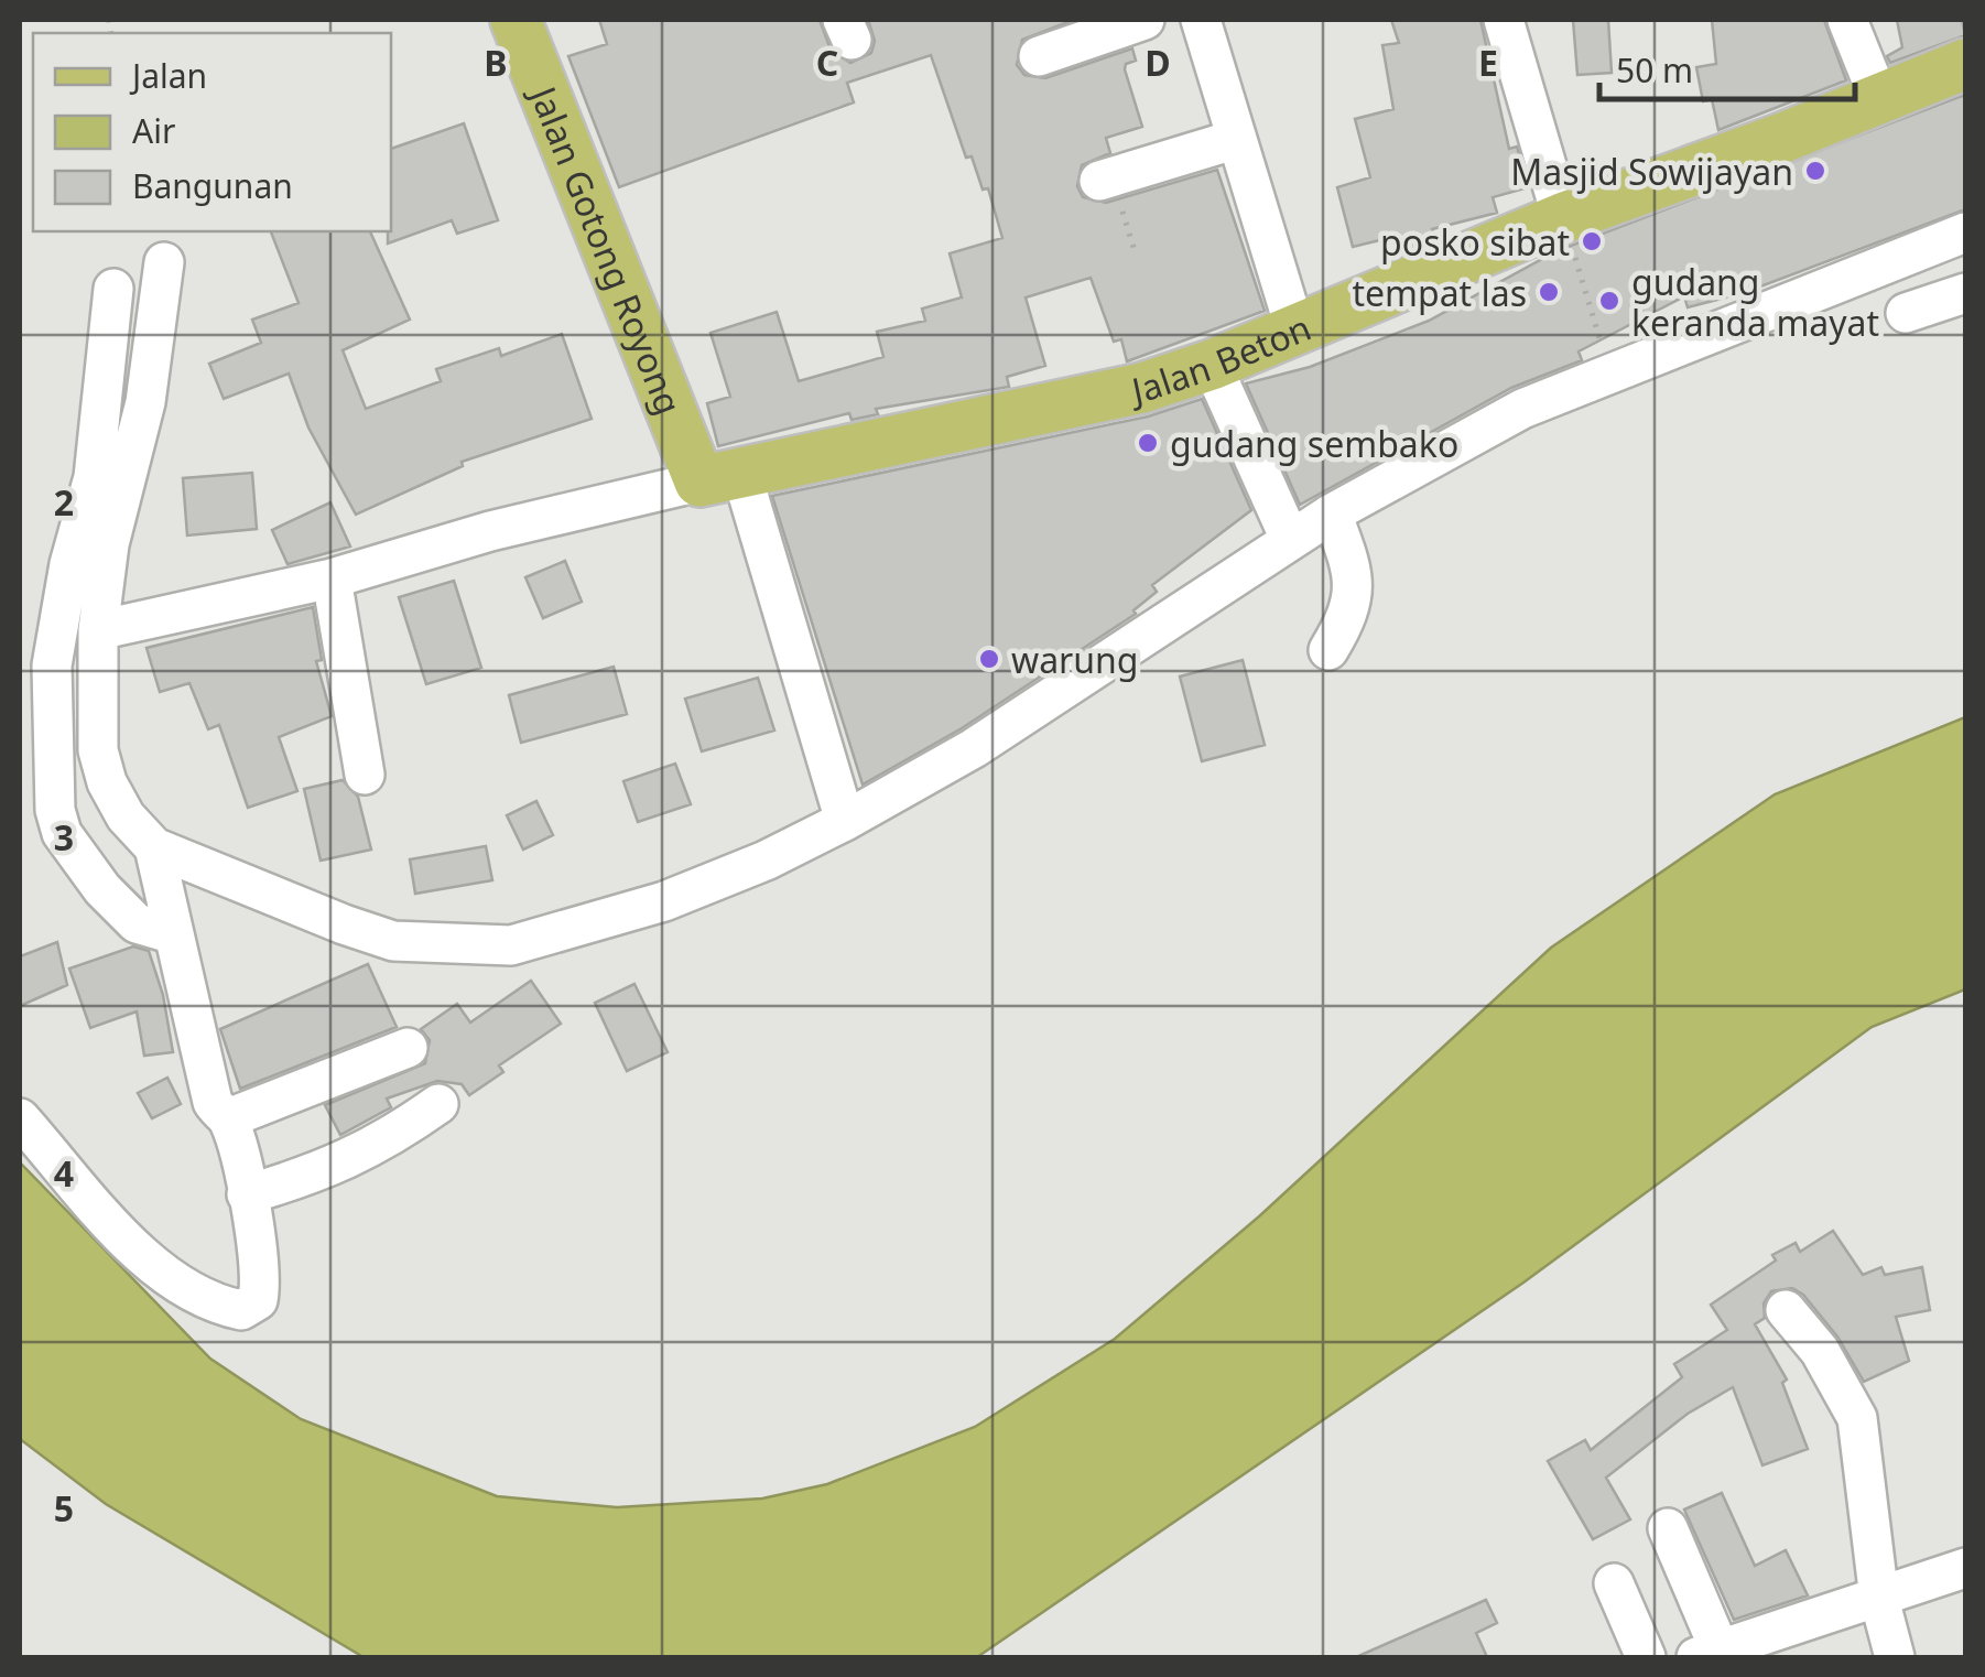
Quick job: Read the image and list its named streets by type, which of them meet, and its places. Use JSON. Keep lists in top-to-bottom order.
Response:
{
  "streets": {
    "main road": ["Jalan Gotong Royong", "Jalan Beton"]
  },
  "crossings": [
    ["Jalan Gotong Royong", "Jalan Beton"]
  ],
  "places": [
    "Masjid Sowijayan",
    "posko sibat",
    "tempat las",
    "gudang keranda mayat",
    "gudang sembako",
    "warung"
  ],
  "legend": ["Jalan", "Air", "Bangunan"],
  "scale_bar": "50 m",
  "grid": {
    "columns": [
      "B",
      "C",
      "D",
      "E"
    ],
    "rows": [
      "2",
      "3",
      "4",
      "5"
    ]
  }
}
